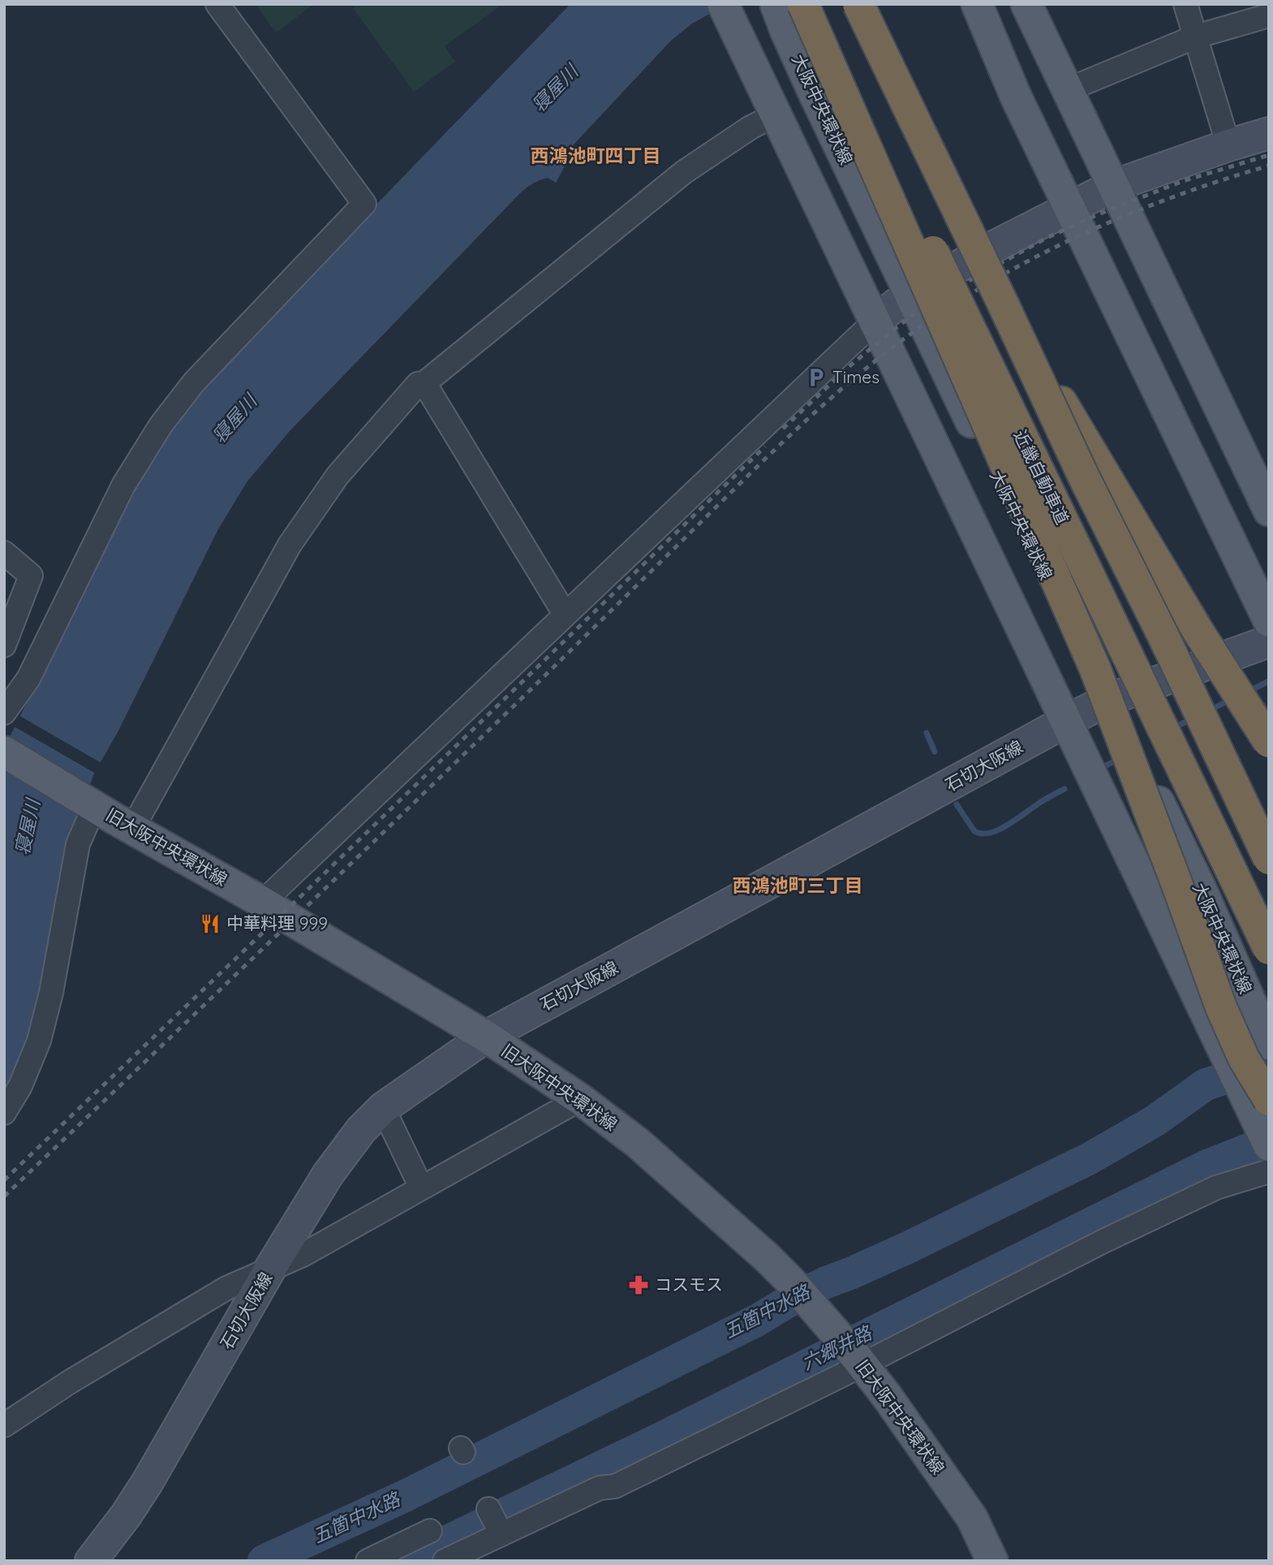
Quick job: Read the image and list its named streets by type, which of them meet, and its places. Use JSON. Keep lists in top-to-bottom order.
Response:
{
  "streets": {
    "highway": ["近畿自動車道"],
    "main road": ["大阪中央環状線", "石切大阪線", "旧大阪中央環状線"]
  },
  "crossings": [
    ["大阪中央環状線", "石切大阪線"],
    ["石切大阪線", "旧大阪中央環状線"]
  ],
  "districts": ["西鴻池町四丁目", "西鴻池町三丁目"],
  "water": ["寝屋川", "五箇中水路", "六郷井路"],
  "places": {
    "parking": ["Times"],
    "restaurant": ["中華料理 999"],
    "pharmacy": ["コスモス"]
  }
}
